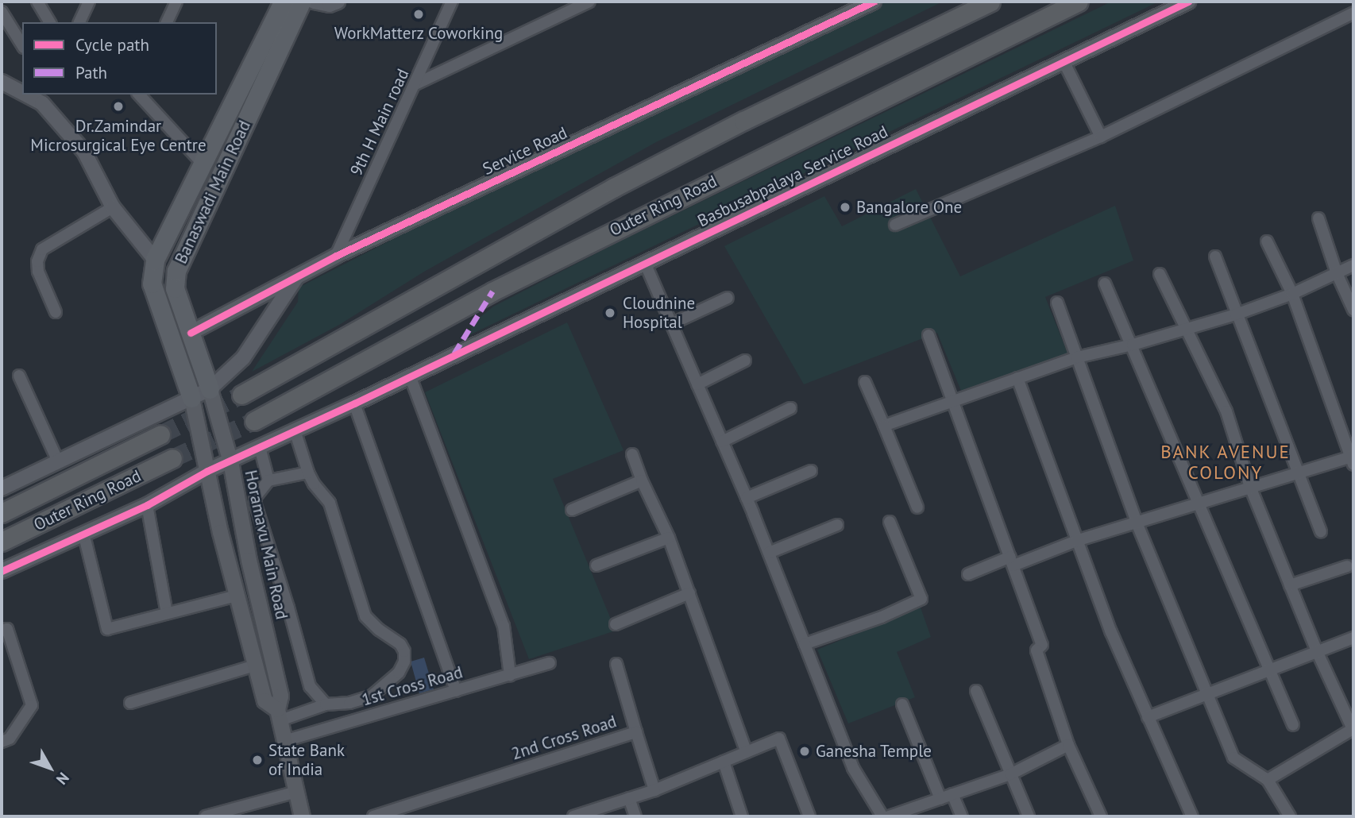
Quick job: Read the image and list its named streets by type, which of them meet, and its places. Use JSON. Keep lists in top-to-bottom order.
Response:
{
  "streets": {
    "highway": ["Outer Ring Road"],
    "main road": ["Banaswadi Main Road", "Horamavu Main Road"],
    "street": [
      "9th H Main road",
      "Service Road",
      "Basbusabpalaya Service Road",
      "1st Cross Road",
      "2nd Cross Road"
    ]
  },
  "crossings": [
    ["9th H Main road", "Service Road"],
    ["Service Road", "Banaswadi Main Road"],
    ["Basbusabpalaya Service Road", "Horamavu Main Road"],
    ["Banaswadi Main Road", "Horamavu Main Road"],
    ["Horamavu Main Road", "1st Cross Road"]
  ],
  "districts": ["BANK AVENUE COLONY"],
  "places": [
    "WorkMatterz Coworking",
    "Dr.Zamindar Microsurgical Eye Centre",
    "Bangalore One",
    "Cloudnine Hospital",
    "Ganesha Temple",
    "State Bank of India"
  ],
  "legend": ["Cycle path", "Path"],
  "north": "bottom right"
}
